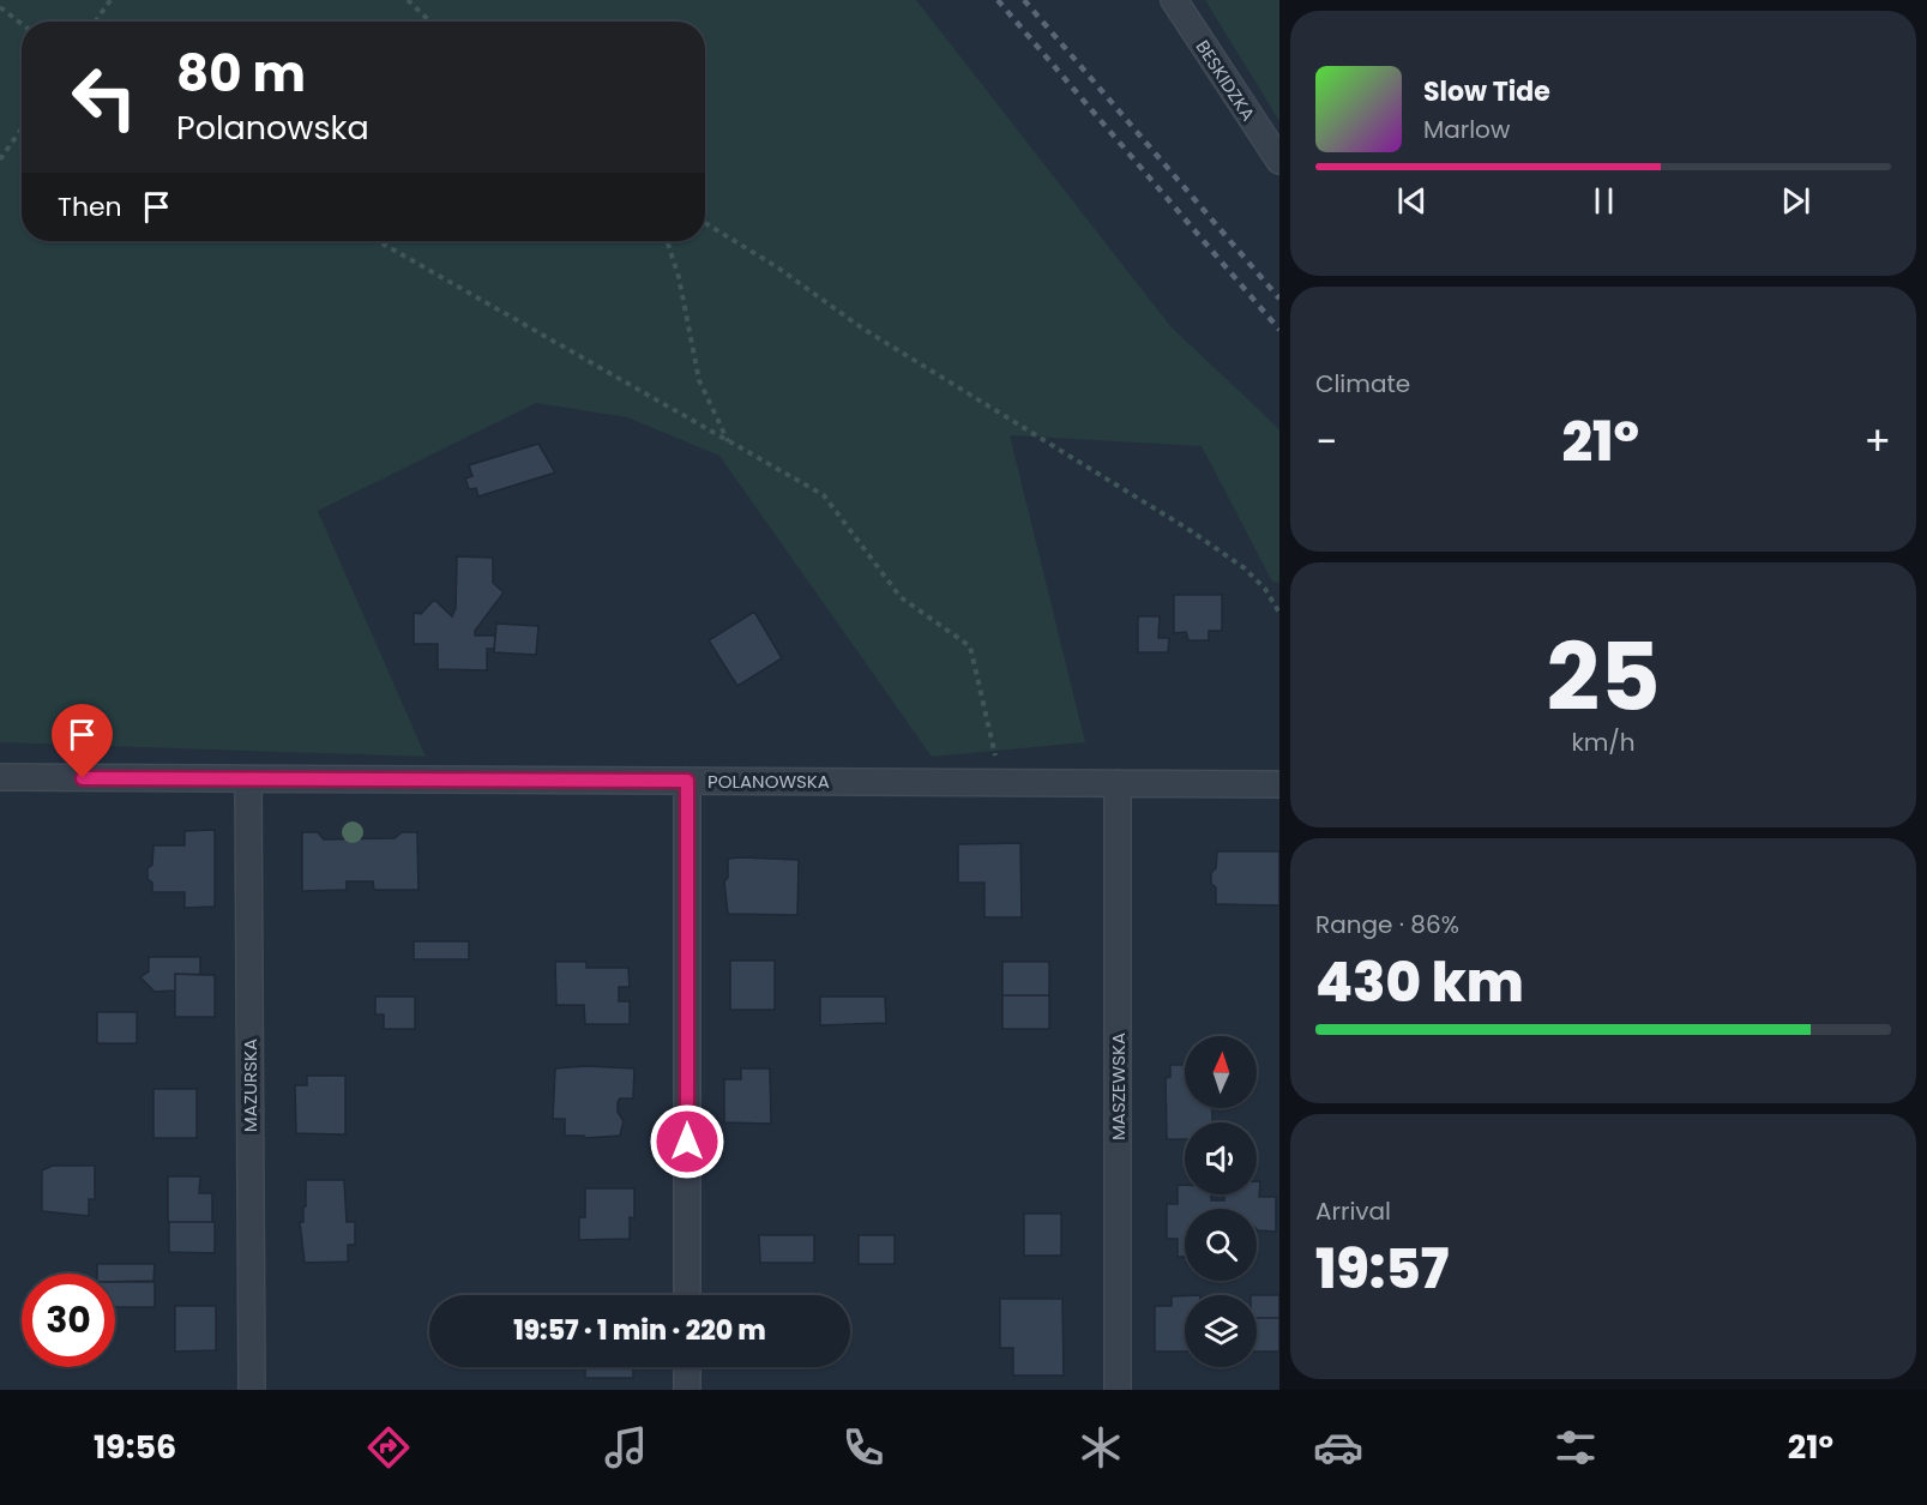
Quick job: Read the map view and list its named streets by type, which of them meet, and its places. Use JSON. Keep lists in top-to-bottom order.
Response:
{
  "streets": {
    "street": [
      "BESKIDZKA",
      "POLANOWSKA",
      "MAZURSKA",
      "MASZEWSKA"
    ]
  },
  "crossings": [
    ["POLANOWSKA", "MAZURSKA"],
    ["POLANOWSKA", "MASZEWSKA"]
  ],
  "north": "top",
  "page": {
    "turn": ["80 m", "Polanowska"],
    "song": ["Slow Tide", "Marlow"],
    "then": "Then",
    "tile": [
      "Climate",
      ["25", "km/h"],
      ["Range · 86%", "430 km"],
      ["Arrival", "19:57"]
    ],
    "heat": ["−", "21°", "+"],
    "limit": "30",
    "trip": "19:57 · 1 min · 220 m",
    "tabs": ["19:56", "21°"]
  }
}
